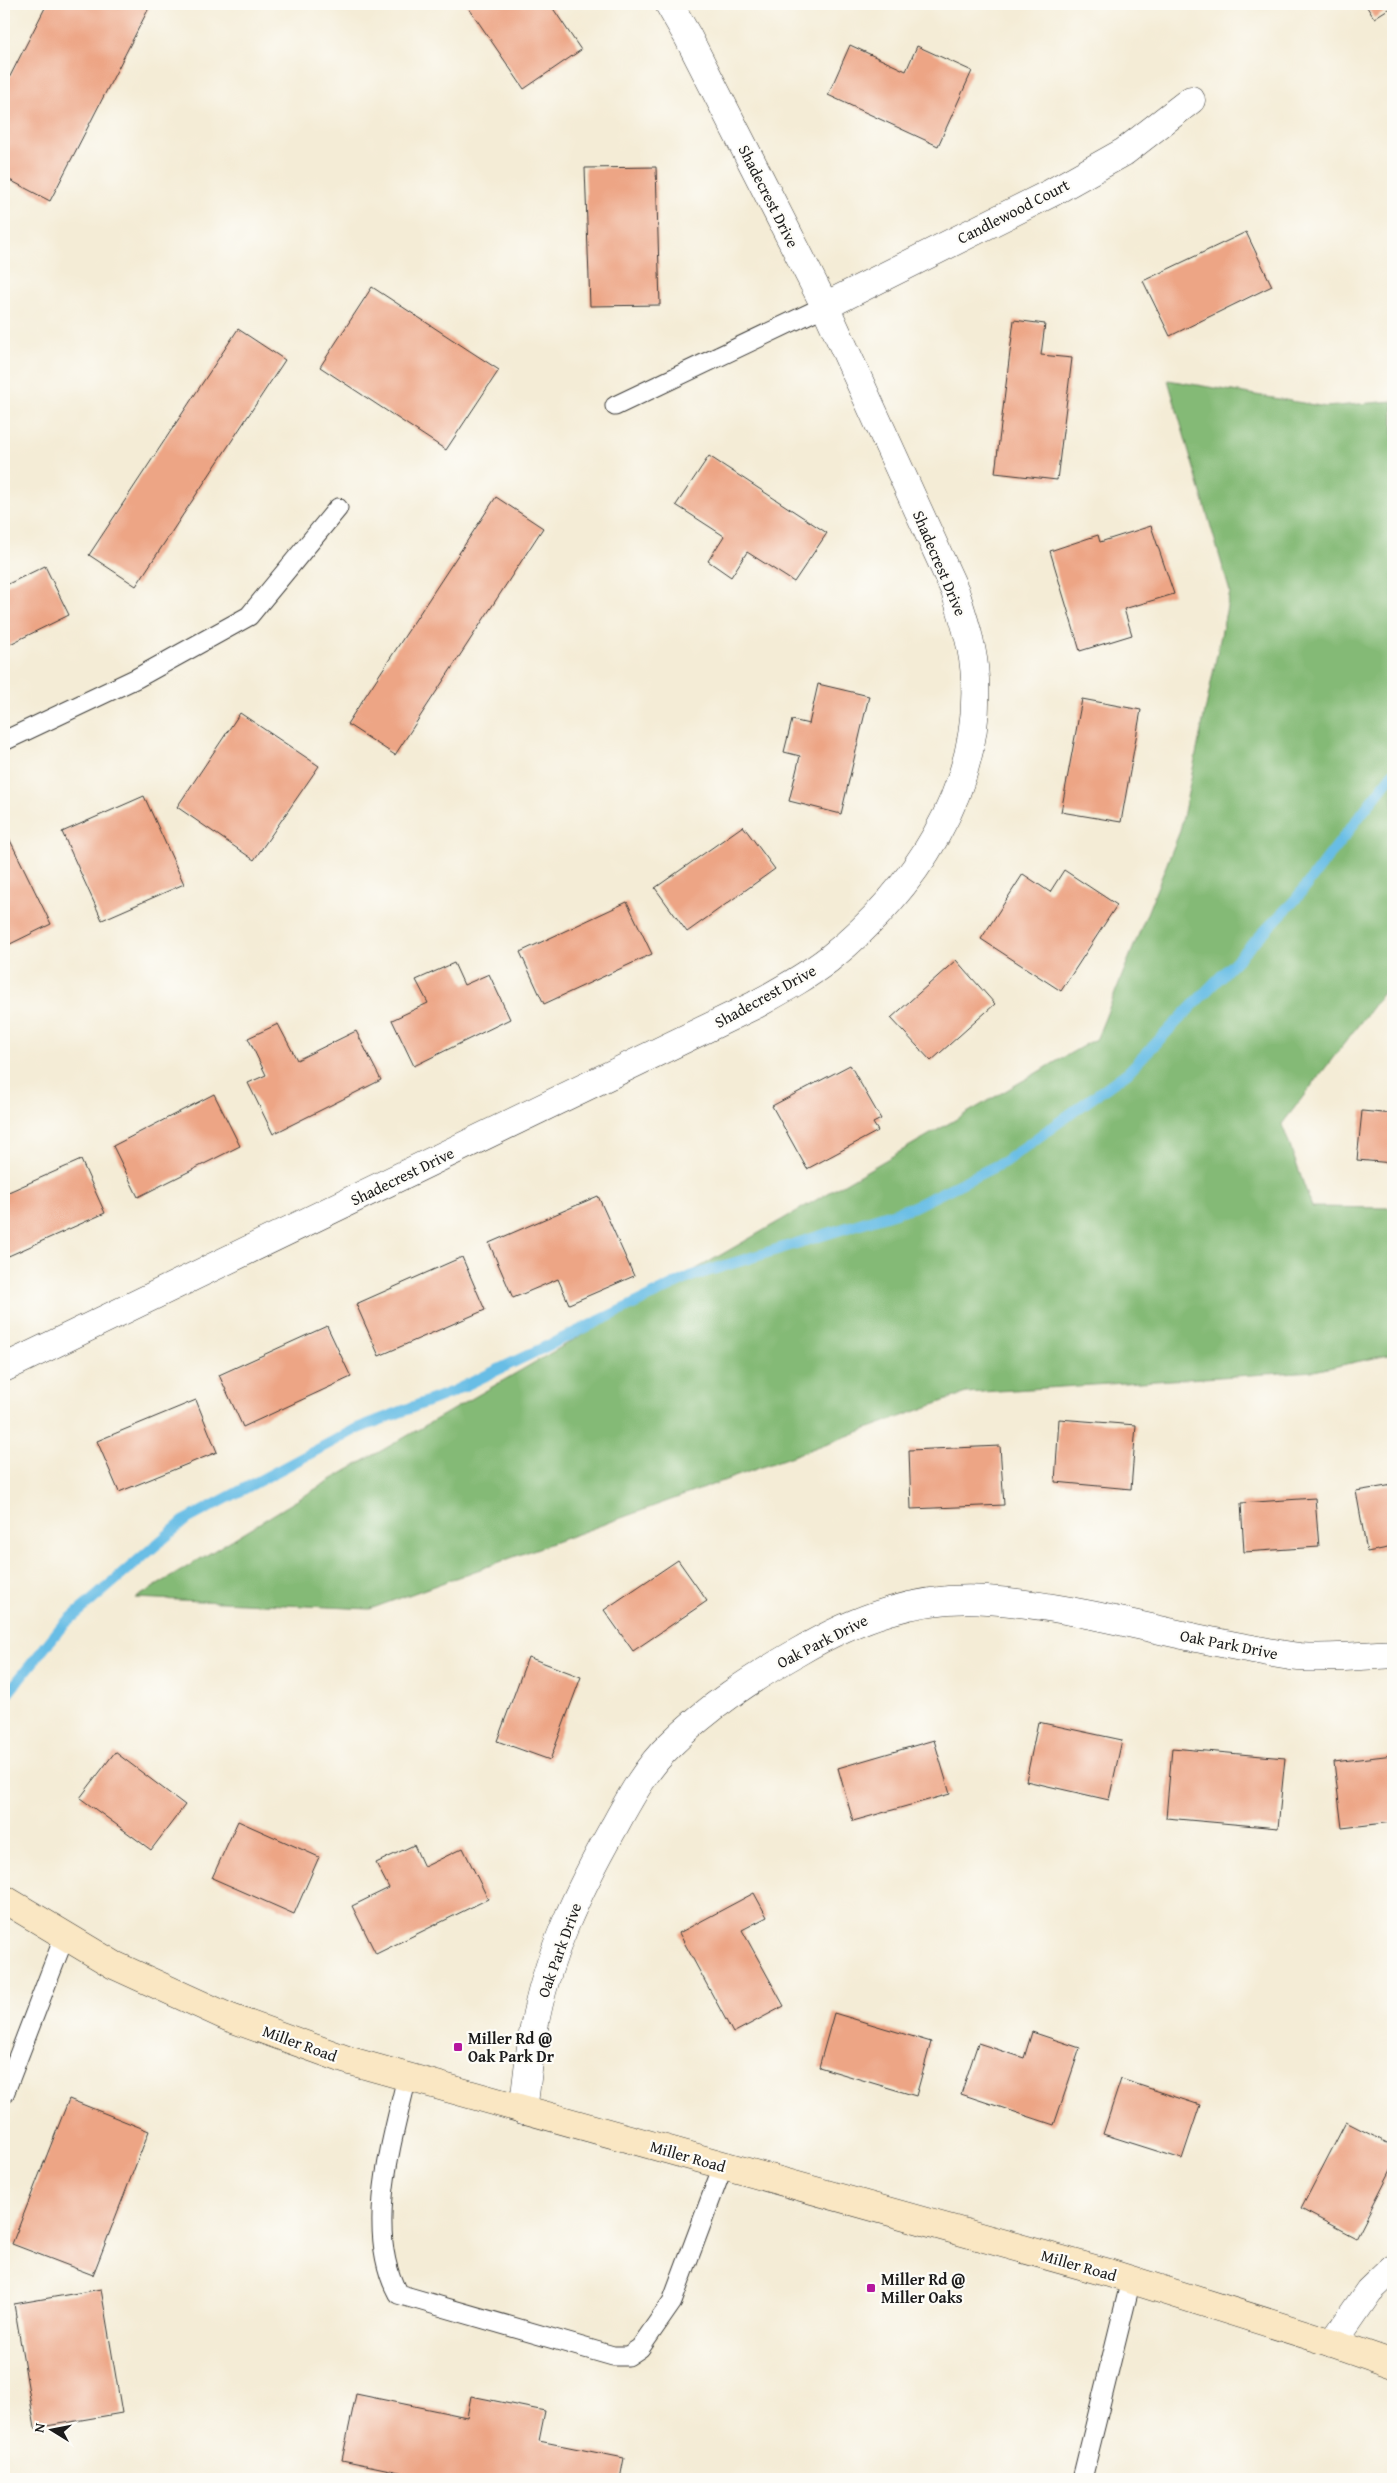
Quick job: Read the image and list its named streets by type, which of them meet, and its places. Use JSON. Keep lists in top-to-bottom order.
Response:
{
  "streets": {
    "street": [
      "Shadecrest Drive",
      "Candlewood Court",
      "Oak Park Drive",
      "Miller Road"
    ]
  },
  "crossings": [
    ["Shadecrest Drive", "Candlewood Court"],
    ["Oak Park Drive", "Miller Road"]
  ],
  "places": {
    "transit": ["Miller Rd @ Oak Park Dr", "Miller Rd @ Miller Oaks"]
  },
  "north": "left"
}
